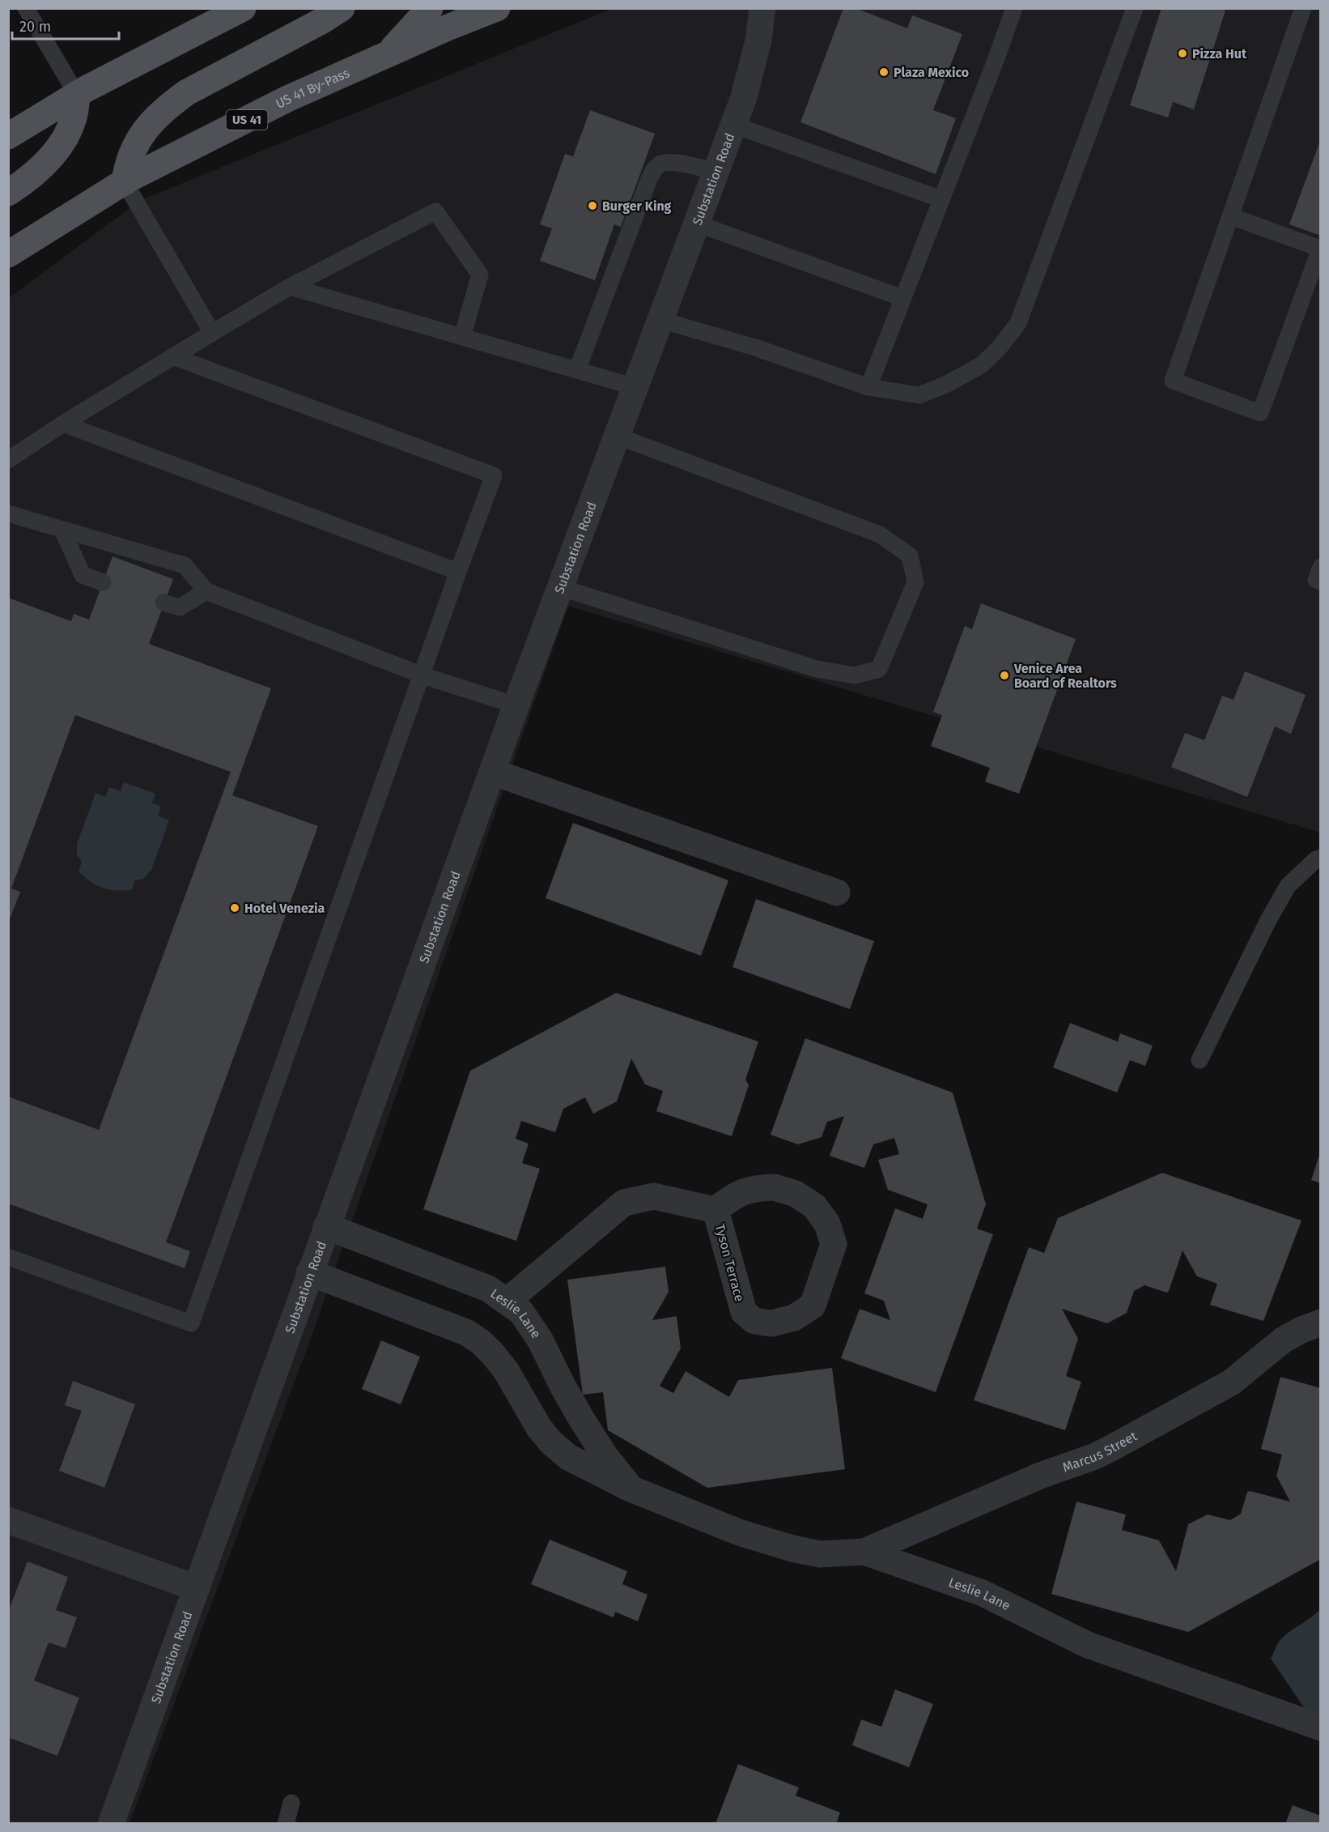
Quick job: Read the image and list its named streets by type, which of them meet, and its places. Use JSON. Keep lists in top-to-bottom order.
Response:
{
  "streets": {
    "main road": ["US 41 By-Pass", "US 41"],
    "street": [
      "Substation Road",
      "Tyson Terrace",
      "Leslie Lane",
      "Marcus Street"
    ]
  },
  "crossings": [
    ["Substation Road", "Leslie Lane"],
    ["Tyson Terrace", "Leslie Lane"],
    ["Leslie Lane", "Marcus Street"]
  ],
  "places": [
    "Pizza Hut",
    "Plaza Mexico",
    "Burger King",
    "Venice Area Board of Realtors",
    "Hotel Venezia"
  ],
  "scale_bar": "20 m"
}
